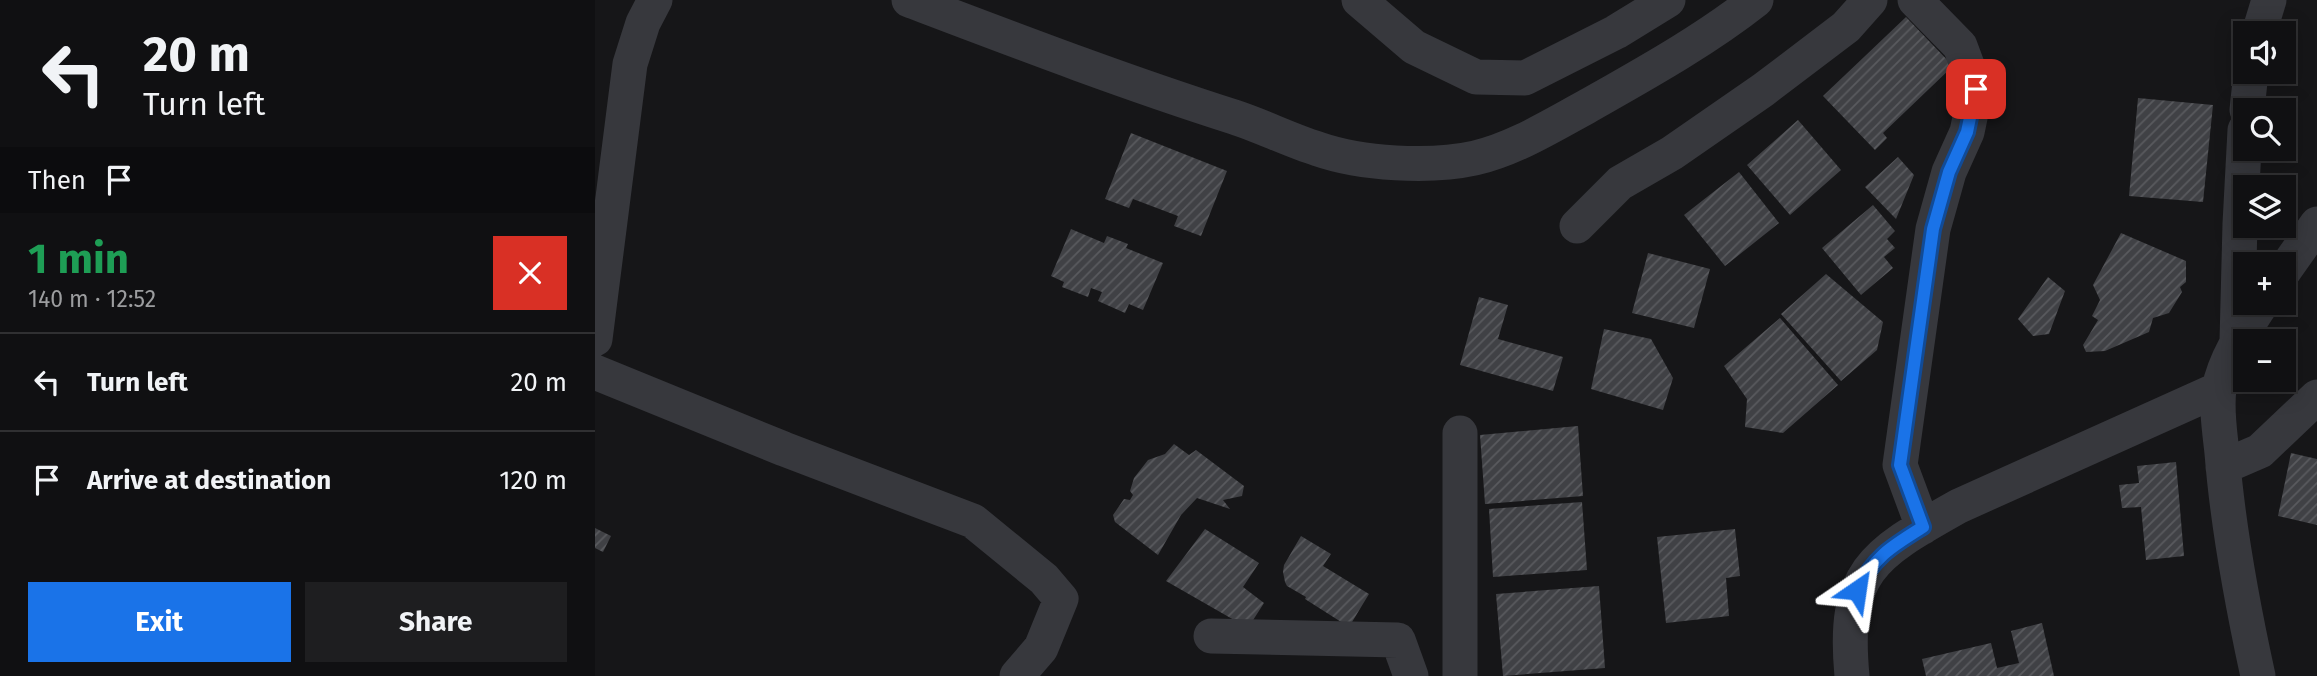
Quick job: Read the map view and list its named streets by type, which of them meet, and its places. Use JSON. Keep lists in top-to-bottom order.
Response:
{
  "page": {
    "turn": ["20 m", "Turn left"],
    "map_buttons": ["+", "−"],
    "then": "Then",
    "heading": ["1 min", "140 m · 12:52"],
    "list": [
      {
        "name": "Turn left",
        "value": "20 m"
      },
      {
        "name": "Arrive at destination",
        "value": "120 m"
      }
    ],
    "buttons": ["Exit", "Share"]
  }
}
